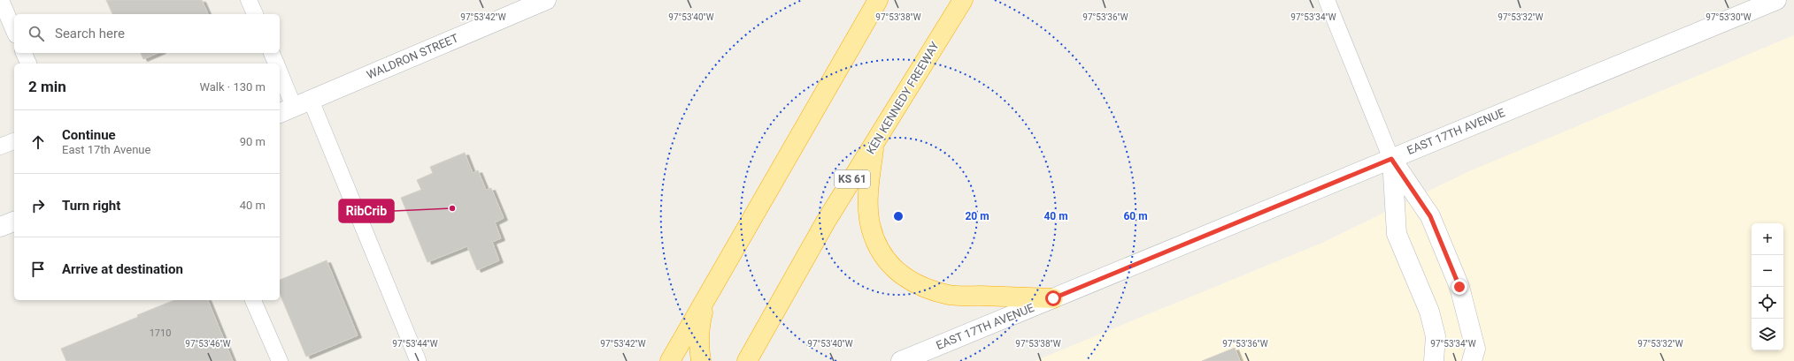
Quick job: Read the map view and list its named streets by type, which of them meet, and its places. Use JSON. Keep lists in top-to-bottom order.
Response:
{
  "streets": {
    "highway": ["KEN KENNEDY FREEWAY", "KS 61"],
    "street": ["WALDRON STREET", "EAST 17TH AVENUE"]
  },
  "places": ["RibCrib"],
  "house_numbers": ["1710"],
  "page": {
    "search": "Search here",
    "heading": ["2 min", "Walk · 130 m"],
    "list": [
      ["Continue", "East 17th Avenue", "90 m"],
      ["Turn right", "40 m"],
      "Arrive at destination"
    ],
    "map_buttons": ["+", "−"]
  },
  "coordinates": [
    "97°53'42\"W",
    "97°53'40\"W",
    "97°53'38\"W",
    "97°53'36\"W",
    "97°53'34\"W",
    "97°53'32\"W",
    "97°53'30\"W",
    "97°53'46\"W",
    "97°53'44\"W"
  ],
  "rings": ["20 m", "40 m", "60 m"]
}
